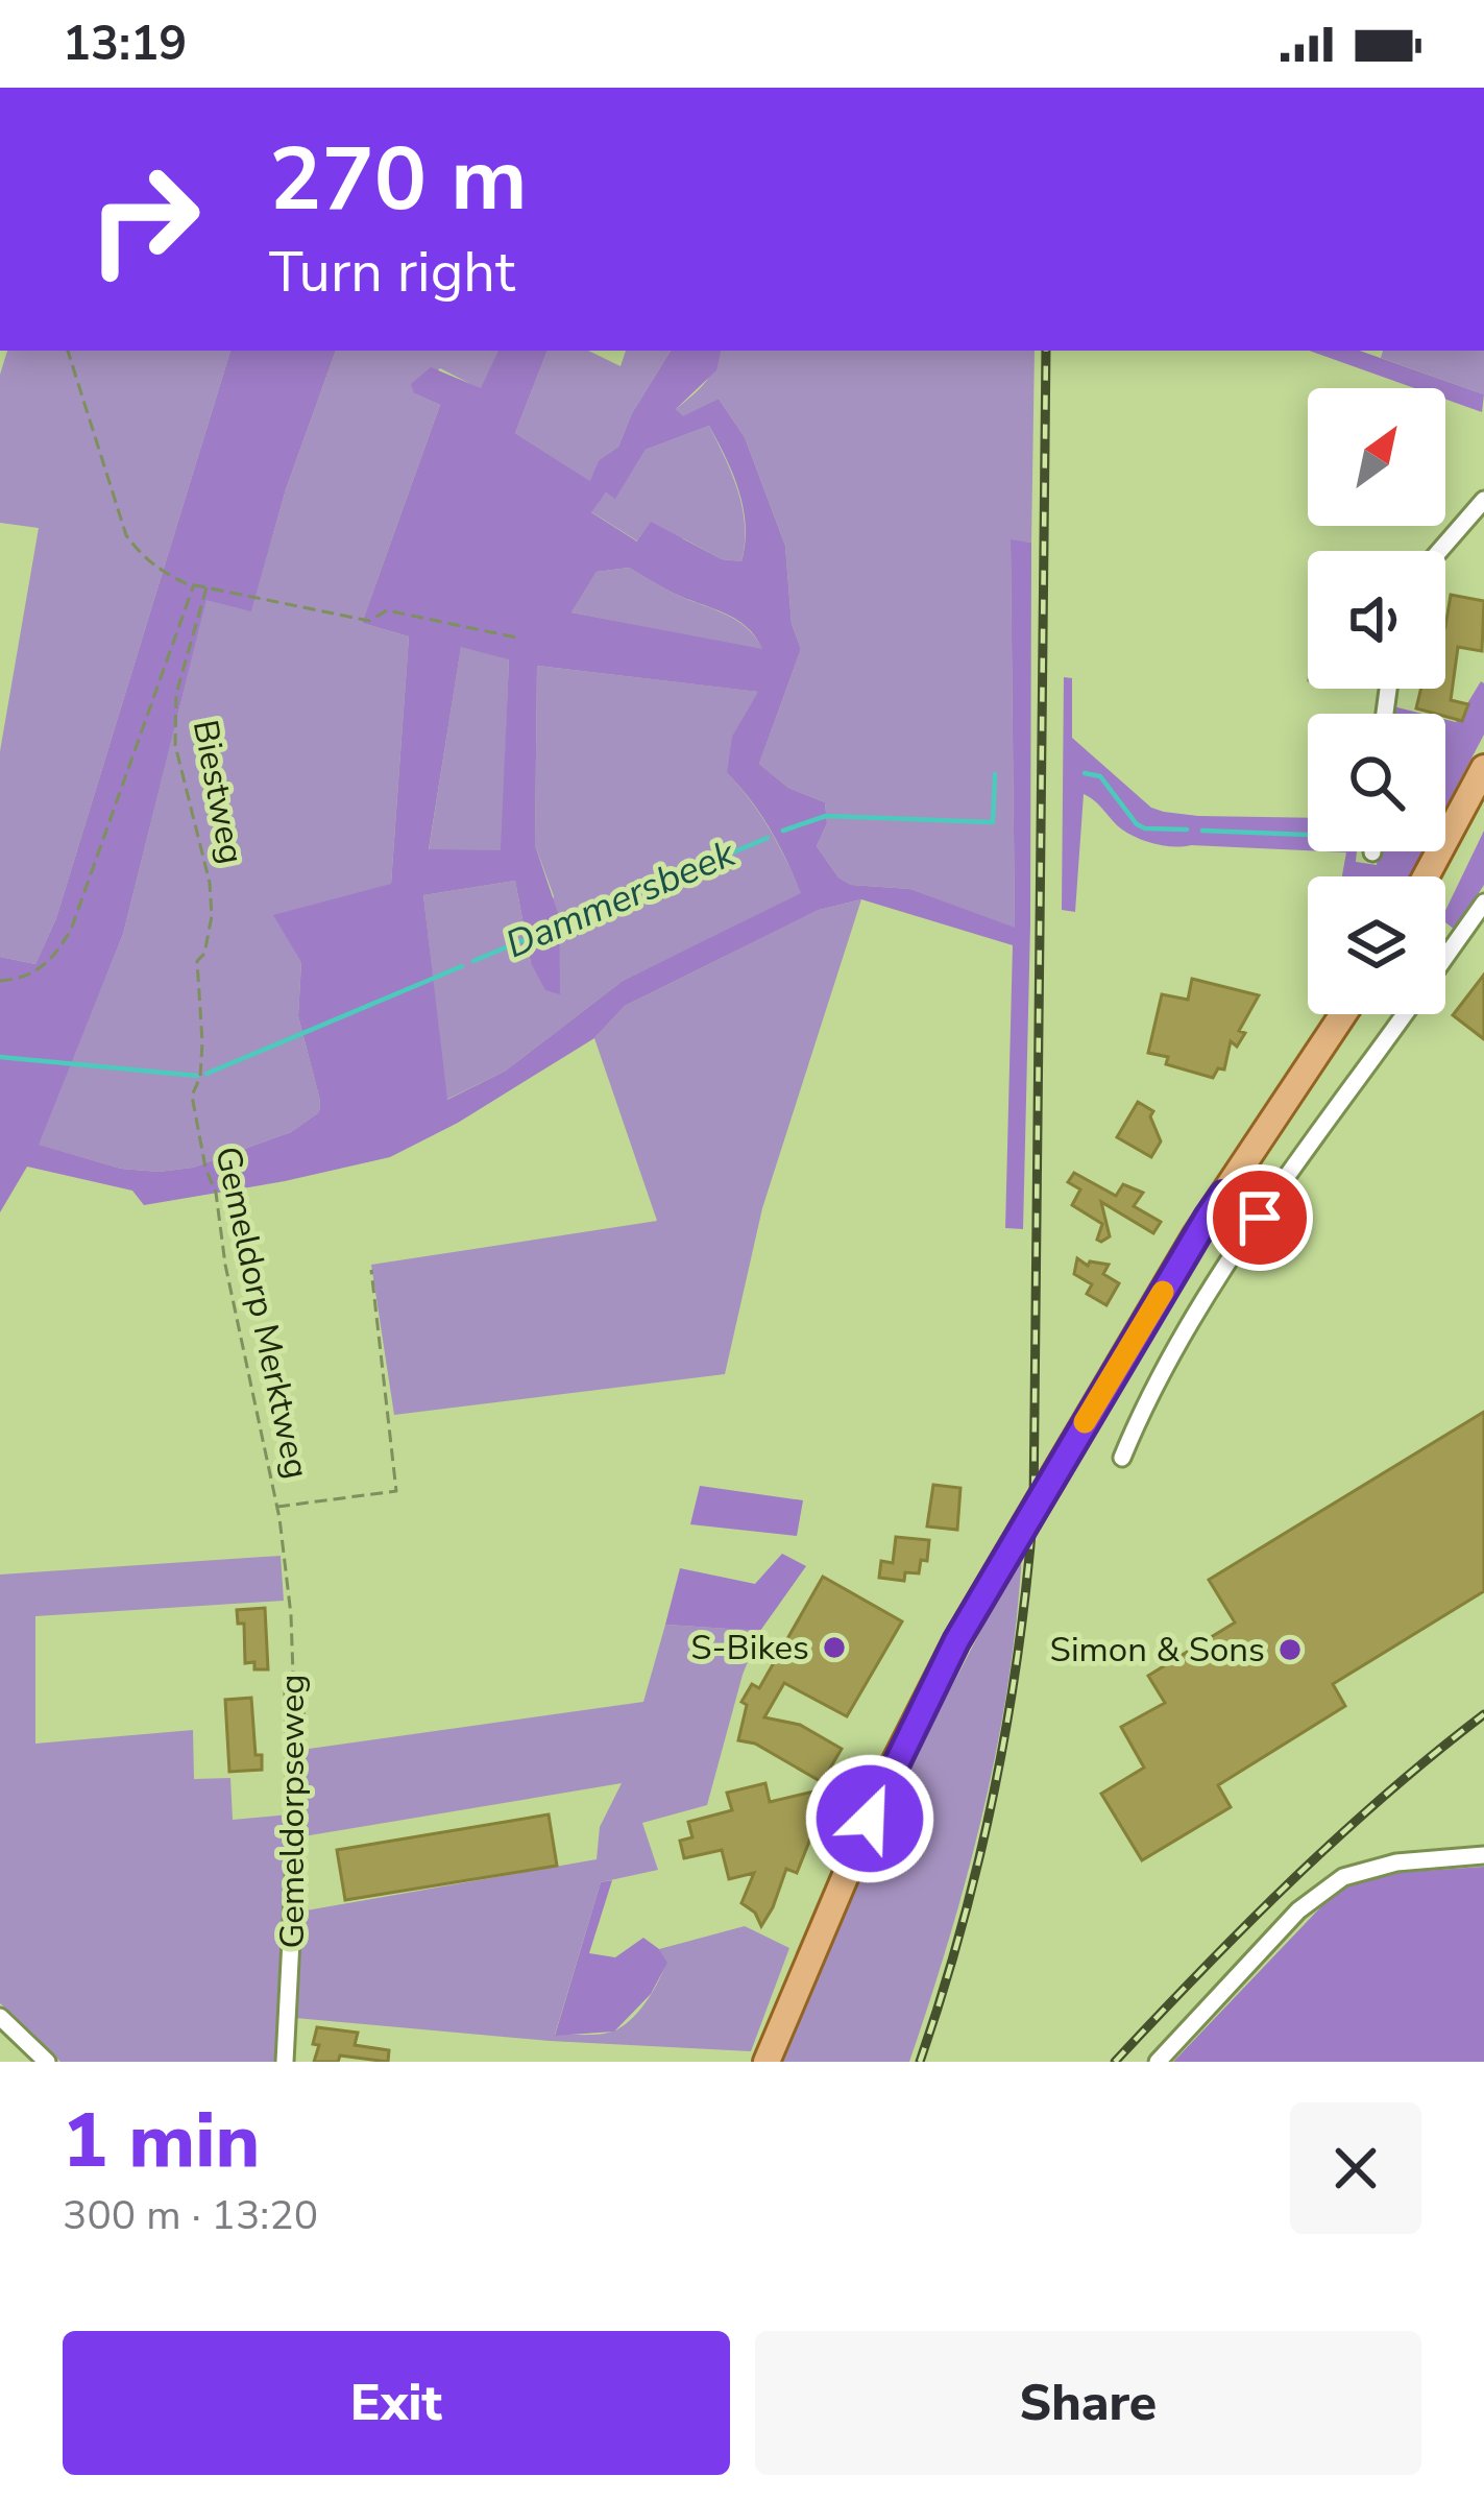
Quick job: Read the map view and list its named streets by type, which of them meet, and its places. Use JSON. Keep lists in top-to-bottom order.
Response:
{
  "streets": {
    "street": ["Gemeldorpseweg"],
    "path": ["Biestweg", "Gemeldorp Merktweg"]
  },
  "crossings": [
    ["Biestweg", "Gemeldorp Merktweg"],
    ["Gemeldorp Merktweg", "Gemeldorpseweg"]
  ],
  "water": ["Dammersbeek"],
  "places": ["S-Bikes", "Simon & Sons"],
  "north": "top right",
  "page": {
    "status": "13:19",
    "turn": ["270 m", "Turn right"],
    "heading": ["1 min", "300 m · 13:20"],
    "buttons": ["Exit", "Share"]
  }
}
